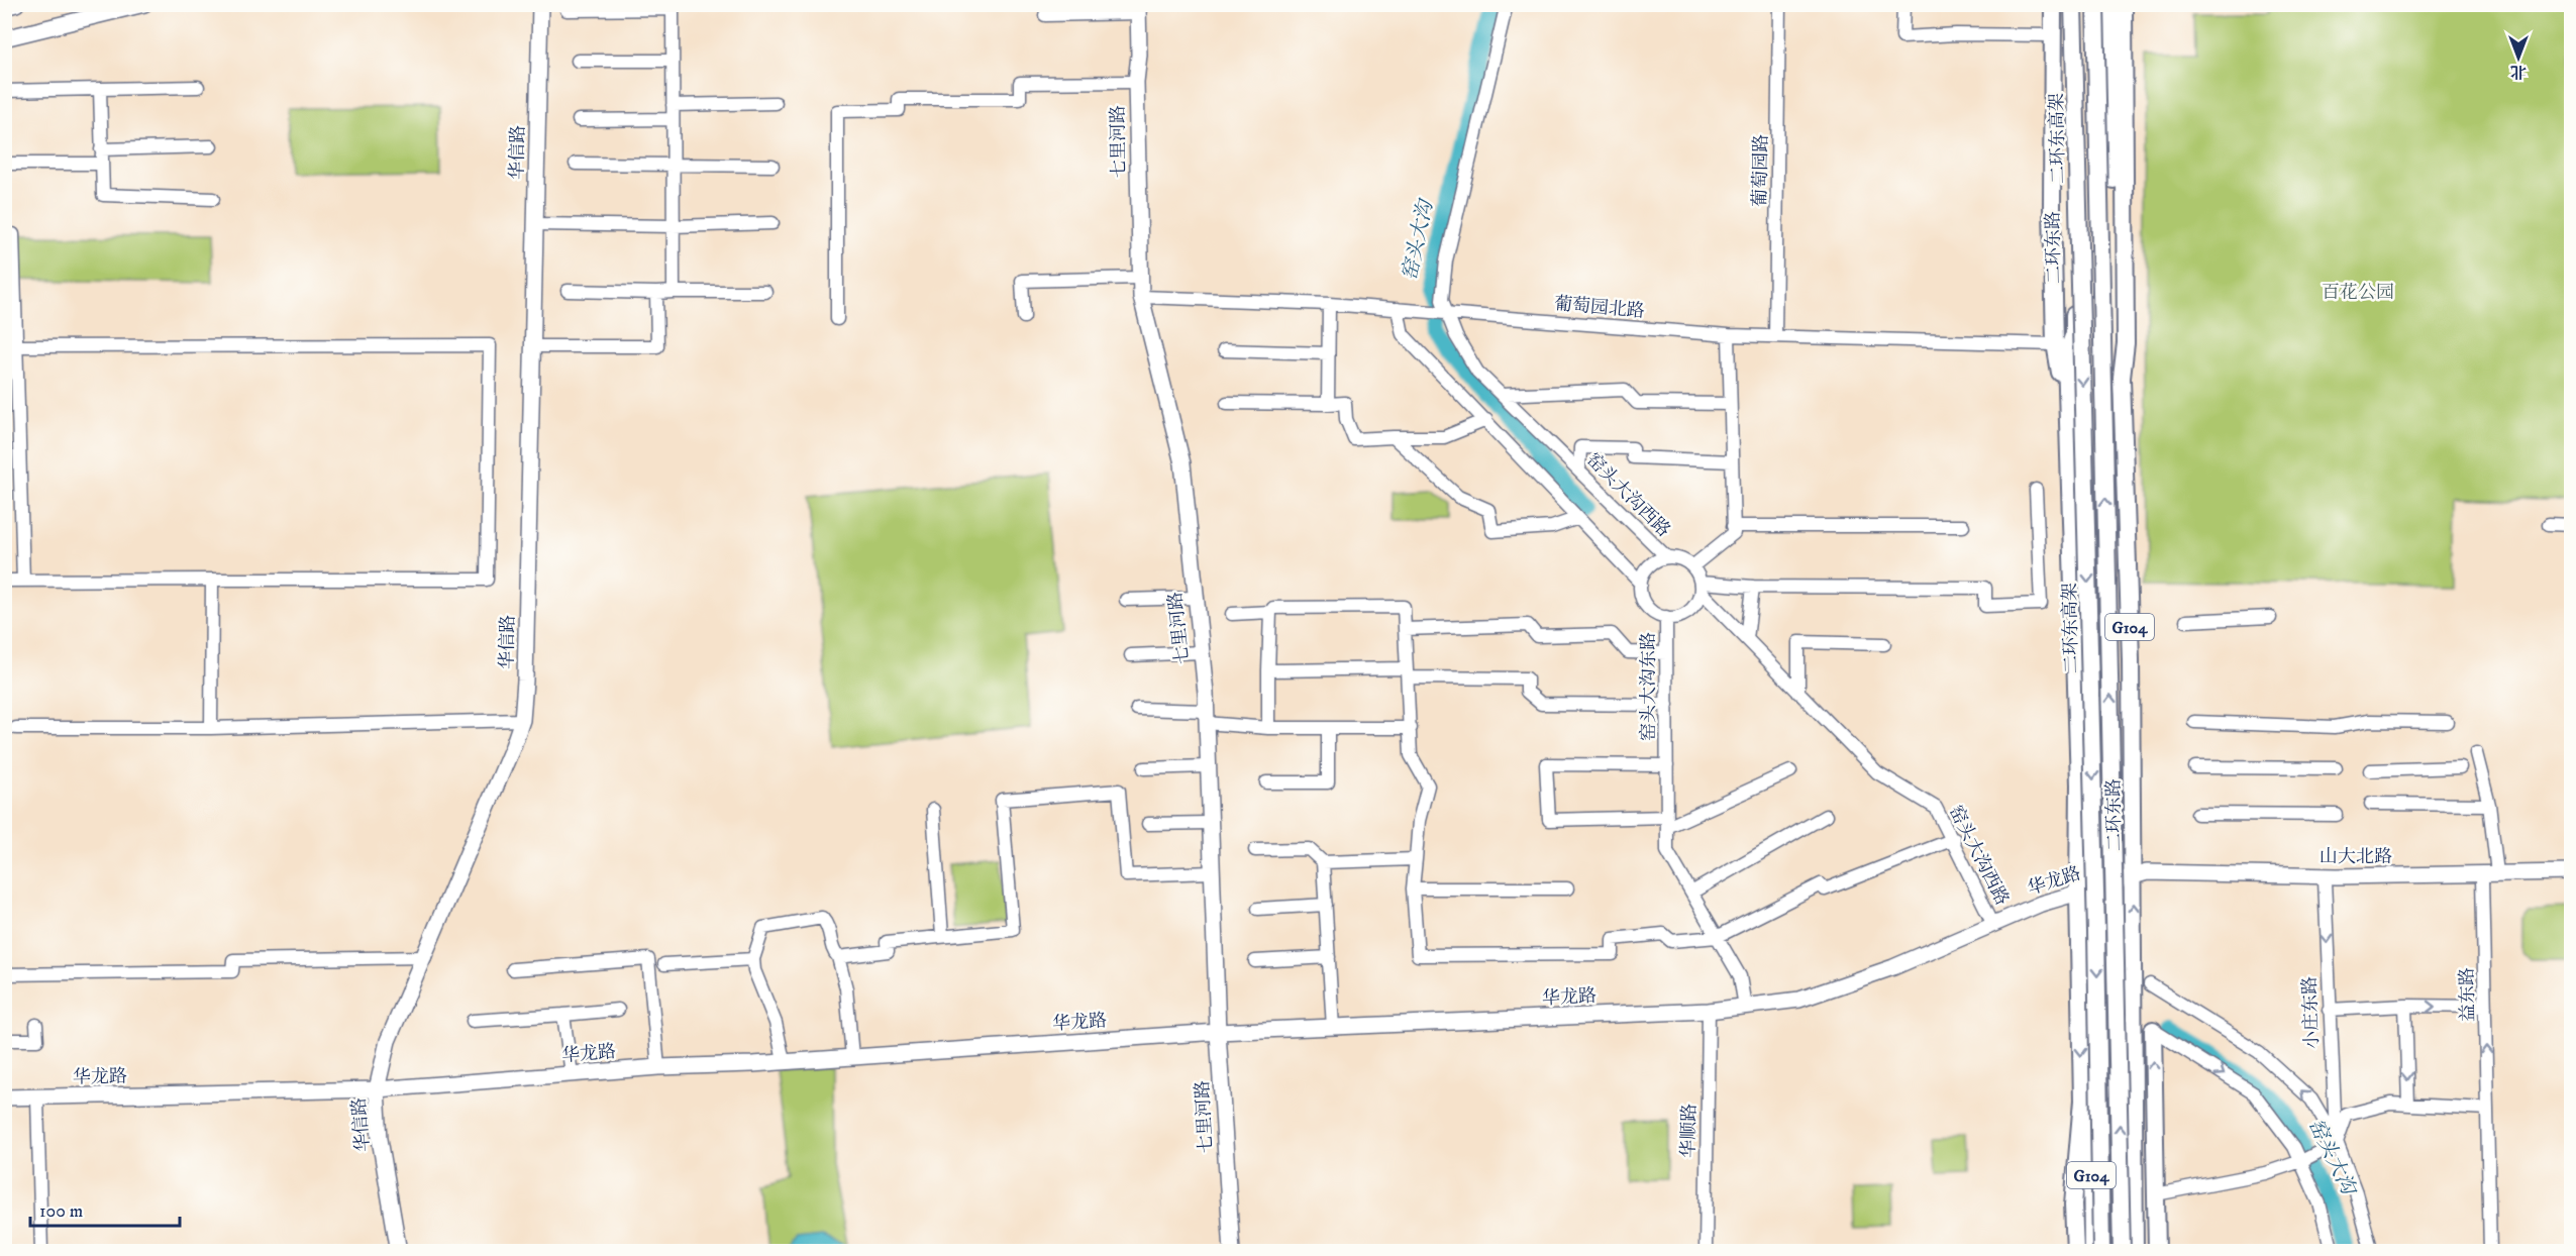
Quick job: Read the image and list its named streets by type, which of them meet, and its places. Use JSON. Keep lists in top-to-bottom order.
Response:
{
  "streets": {
    "highway": ["二环东高架", "二环东路", "G104"],
    "main road": [
      "七里河路",
      "华信路",
      "山大北路",
      "华龙路"
    ],
    "street": [
      "葡萄园路",
      "葡萄园北路",
      "窑头大沟西路",
      "窑头大沟东路",
      "益东路",
      "小庄东路",
      "华顺路"
    ]
  },
  "crossings": [
    ["七里河路", "葡萄园北路"],
    ["七里河路", "华龙路"],
    ["华信路", "华龙路"],
    ["葡萄园路", "葡萄园北路"],
    ["二环东路", "葡萄园北路"],
    ["二环东路", "山大北路"],
    ["二环东路", "华龙路"],
    ["葡萄园北路", "窑头大沟西路"],
    ["葡萄园北路", "窑头大沟东路"],
    ["窑头大沟西路", "窑头大沟东路"],
    ["窑头大沟西路", "华龙路"],
    ["窑头大沟东路", "华龙路"],
    ["山大北路", "华龙路"],
    ["山大北路", "益东路"],
    ["山大北路", "小庄东路"],
    ["华龙路", "华顺路"]
  ],
  "one_way": ["小庄东路"],
  "water": ["窑头大沟"],
  "parks": ["百花公园"],
  "scale_bar": "100 m",
  "north": "bottom"
}
